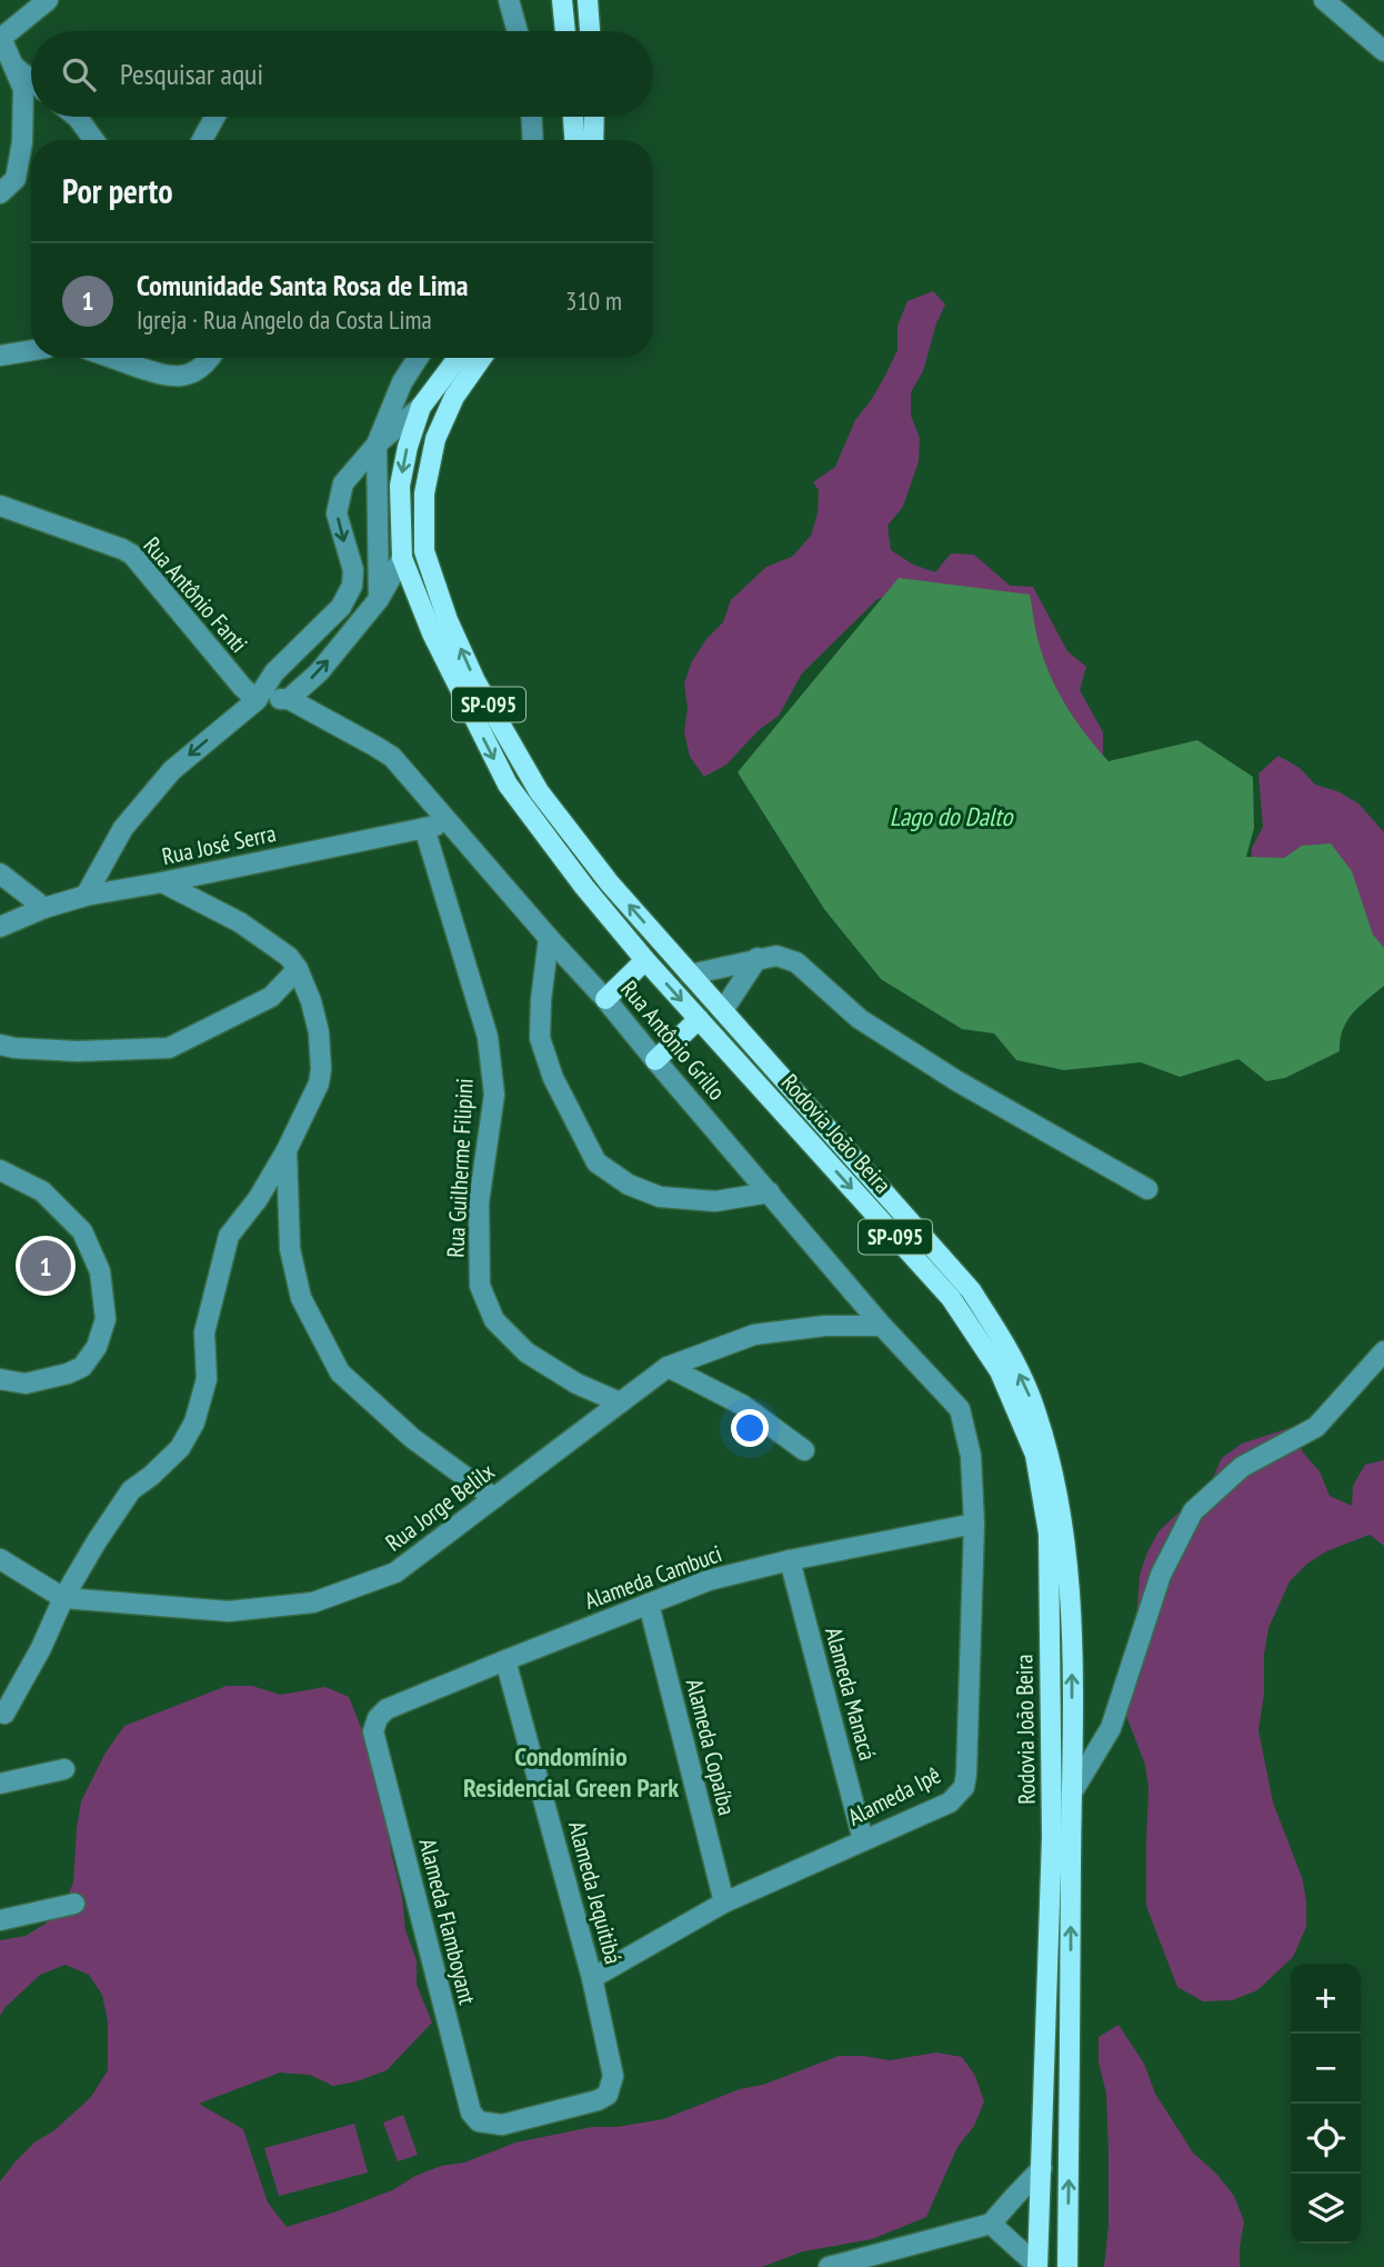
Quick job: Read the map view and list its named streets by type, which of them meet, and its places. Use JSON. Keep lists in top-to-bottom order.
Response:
{
  "streets": {
    "main road": ["SP-095", "Rodovia João Beira"],
    "street": [
      "Rua Antônio Fanti",
      "Rua José Serra",
      "Rua Antônio Grillo",
      "Rua Guilherme Filipini",
      "Rua Jorge Belilx",
      "Alameda Cambuci",
      "Alameda Manacá",
      "Alameda Copaíba",
      "Alameda Ipê",
      "Alameda Jequitibá",
      "Alameda Flamboyant"
    ]
  },
  "crossings": [
    ["Rua José Serra", "Rua Antônio Grillo"],
    ["Rua José Serra", "Rua Guilherme Filipini"],
    ["Rua Antônio Grillo", "Rua Jorge Belilx"],
    ["Rua Antônio Grillo", "Alameda Ipê"],
    ["Rua Guilherme Filipini", "Rua Jorge Belilx"],
    ["Alameda Cambuci", "Alameda Manacá"],
    ["Alameda Cambuci", "Alameda Copaíba"],
    ["Alameda Cambuci", "Alameda Ipê"],
    ["Alameda Cambuci", "Alameda Jequitibá"],
    ["Alameda Cambuci", "Alameda Flamboyant"],
    ["Alameda Manacá", "Alameda Ipê"],
    ["Alameda Copaíba", "Alameda Ipê"],
    ["Alameda Ipê", "Alameda Jequitibá"],
    ["Alameda Jequitibá", "Alameda Flamboyant"]
  ],
  "districts": ["Condomínio Residencial Green Park"],
  "water": ["Lago do Dalto"],
  "page": {
    "search": "Pesquisar aqui",
    "heading": "Por perto",
    "list": [
      {
        "mark": "1",
        "name": "Comunidade Santa Rosa de Lima",
        "note": "Igreja · Rua Angelo da Costa Lima",
        "value": "310 m"
      }
    ],
    "pins": "1",
    "map_buttons": ["+", "−"]
  }
}
